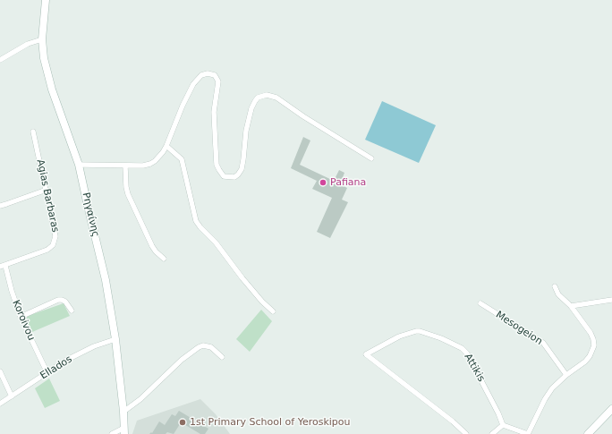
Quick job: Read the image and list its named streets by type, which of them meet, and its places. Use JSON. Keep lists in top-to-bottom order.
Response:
{
  "streets": {
    "street": [
      "Agias Barbaras",
      "Ρηγαίνης",
      "Koroivou",
      "Mesogeion",
      "Ellados",
      "Attikis"
    ]
  },
  "crossings": [
    ["Agias Barbaras", "Koroivou"],
    ["Ρηγαίνης", "Ellados"],
    ["Koroivou", "Ellados"]
  ],
  "places": ["Pafiana", "1st Primary School of Yeroskipou"]
}
